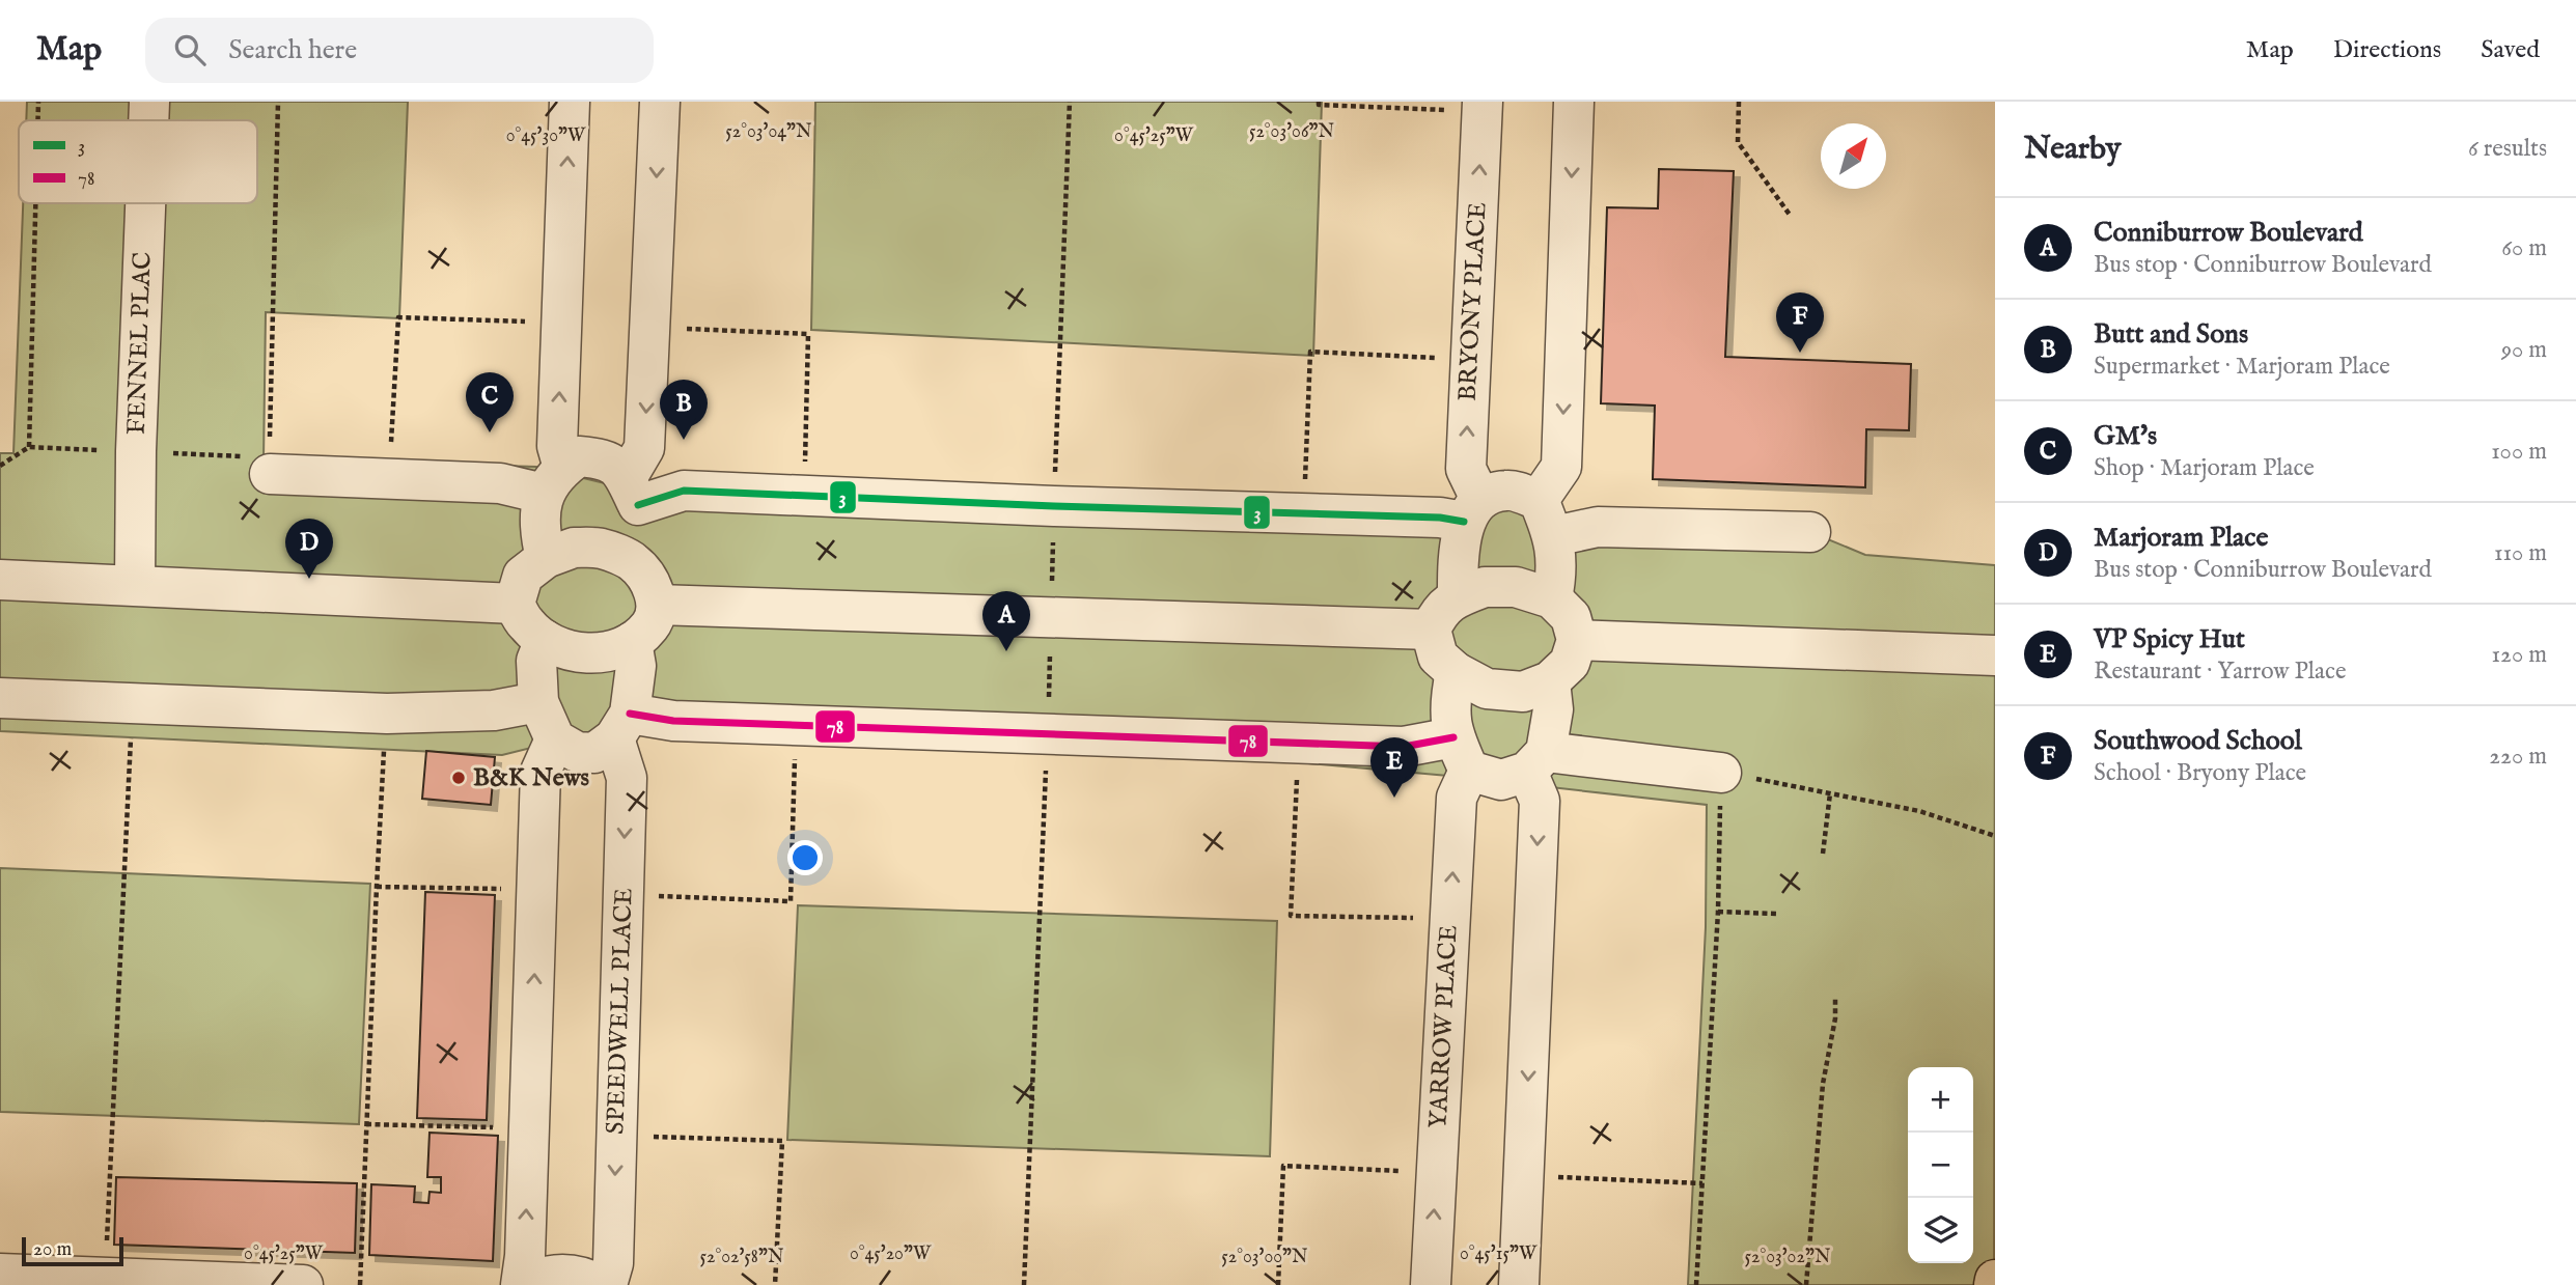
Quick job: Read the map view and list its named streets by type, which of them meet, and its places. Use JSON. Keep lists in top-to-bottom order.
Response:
{
  "streets": {
    "street": [
      "BRYONY PLACE",
      "FENNEL PLAC",
      "SPEEDWELL PLACE",
      "YARROW PLACE"
    ]
  },
  "places": ["B&K News"],
  "lines": ["transit line 3", "transit line 78"],
  "legend": ["3", "78"],
  "scale_bar": "20 m",
  "north": "top right",
  "page": {
    "header": "Map",
    "search": "Search here",
    "nav": ["Map", "Directions", "Saved"],
    "heading": ["Nearby", "6 results"],
    "list": [
      {
        "mark": "A",
        "name": "Conniburrow Boulevard",
        "note": "Bus stop · Conniburrow Boulevard",
        "value": "60 m"
      },
      {
        "mark": "B",
        "name": "Butt and Sons",
        "note": "Supermarket · Marjoram Place",
        "value": "90 m"
      },
      {
        "mark": "C",
        "name": "GM's",
        "note": "Shop · Marjoram Place",
        "value": "100 m"
      },
      {
        "mark": "D",
        "name": "Marjoram Place",
        "note": "Bus stop · Conniburrow Boulevard",
        "value": "110 m"
      },
      {
        "mark": "E",
        "name": "VP Spicy Hut",
        "note": "Restaurant · Yarrow Place",
        "value": "120 m"
      },
      {
        "mark": "F",
        "name": "Southwood School",
        "note": "School · Bryony Place",
        "value": "220 m"
      }
    ],
    "pins": [
      "F",
      "C",
      "B",
      "D",
      "A",
      "E"
    ],
    "map_buttons": ["+", "−"],
    "scale": "20 m"
  },
  "coordinates": [
    "52°03'06\"N",
    "52°03'04\"N",
    "0°45'30\"W",
    "0°45'25\"W",
    "0°45'20\"W",
    "0°45'15\"W",
    "52°02'58\"N",
    "52°03'00\"N",
    "52°03'02\"N"
  ]
}
